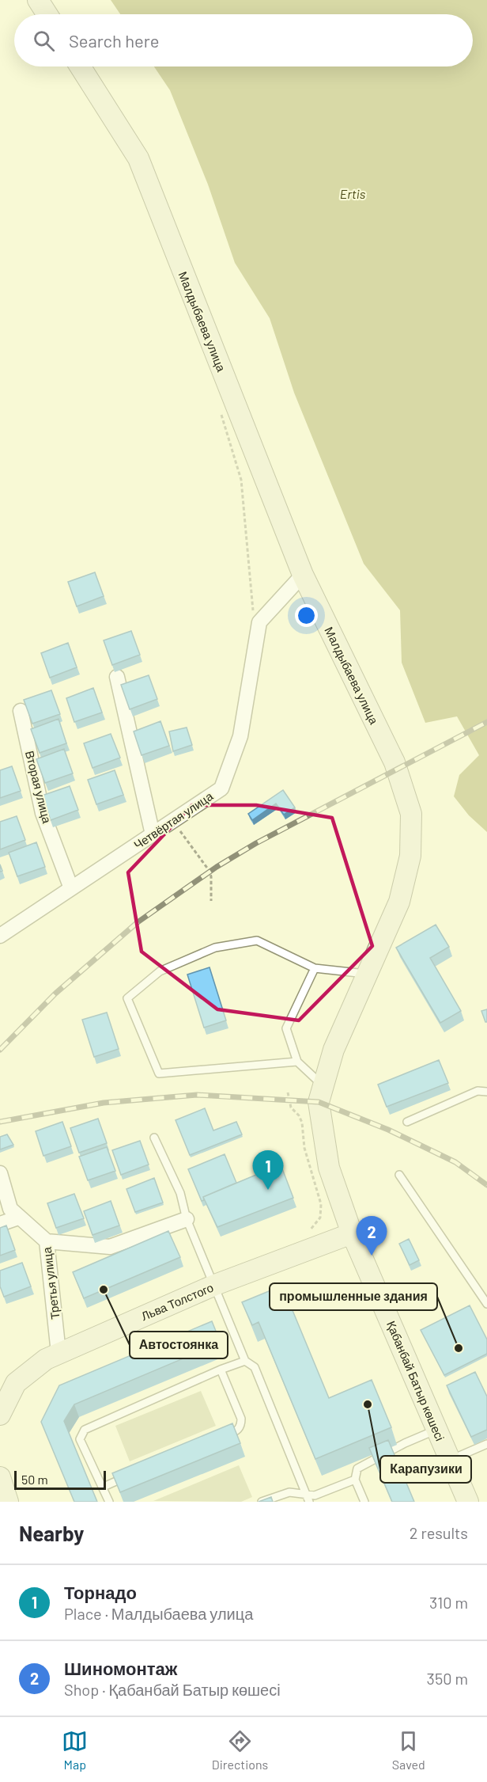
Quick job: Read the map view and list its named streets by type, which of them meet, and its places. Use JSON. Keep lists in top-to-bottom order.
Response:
{
  "streets": {
    "main road": ["Малдыбаева улица", "Льва Толстого", "Қабанбай Батыр көшесі"],
    "street": ["Вторая улица", "Четвёртая улица", "Третья улица"]
  },
  "crossings": [
    ["Малдыбаева улица", "Четвёртая улица"],
    ["Малдыбаева улица", "Льва Толстого"],
    ["Малдыбаева улица", "Қабанбай Батыр көшесі"],
    ["Вторая улица", "Четвёртая улица"],
    ["Третья улица", "Льва Толстого"],
    ["Льва Толстого", "Қабанбай Батыр көшесі"]
  ],
  "water": ["Ertis"],
  "places": ["Автостоянка", "промышленные здания", "Карапузики"],
  "scale_bar": "50 m",
  "page": {
    "search": "Search here",
    "pins": ["1", "2"],
    "scale": "50 m",
    "heading": ["Nearby", "2 results"],
    "list": [
      {
        "mark": "1",
        "name": "Торнадо",
        "note": "Place · Малдыбаева улица",
        "value": "310 m"
      },
      {
        "mark": "2",
        "name": "Шиномонтаж",
        "note": "Shop · Қабанбай Батыр көшесі",
        "value": "350 m"
      }
    ],
    "nav": ["Map", "Directions", "Saved"]
  }
}
